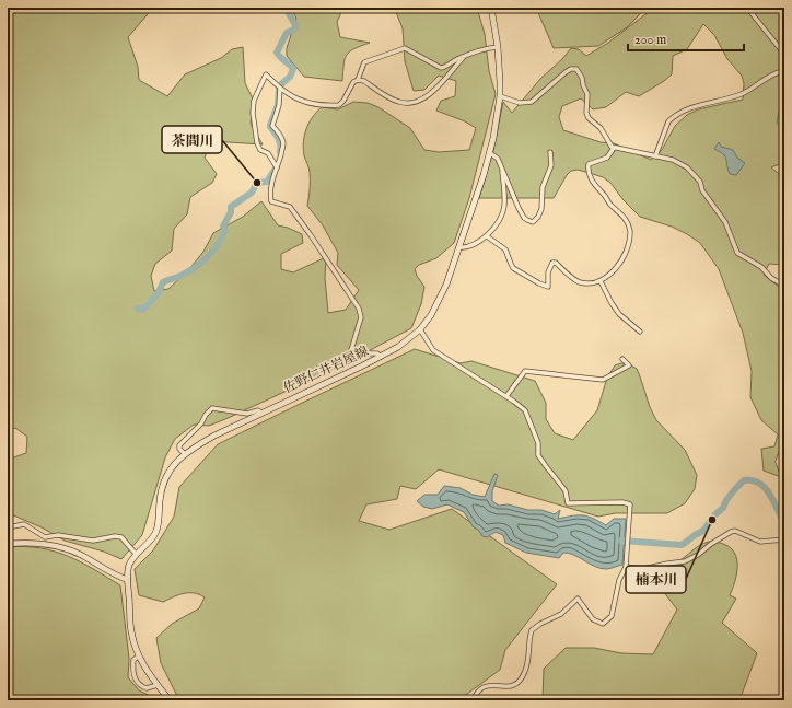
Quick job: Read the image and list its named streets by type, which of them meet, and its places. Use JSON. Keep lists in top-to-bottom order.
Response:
{
  "streets": {
    "main road": ["佐野仁井岩屋線"]
  },
  "places": ["茶間川", "楠本川"],
  "scale_bar": "200 m"
}
